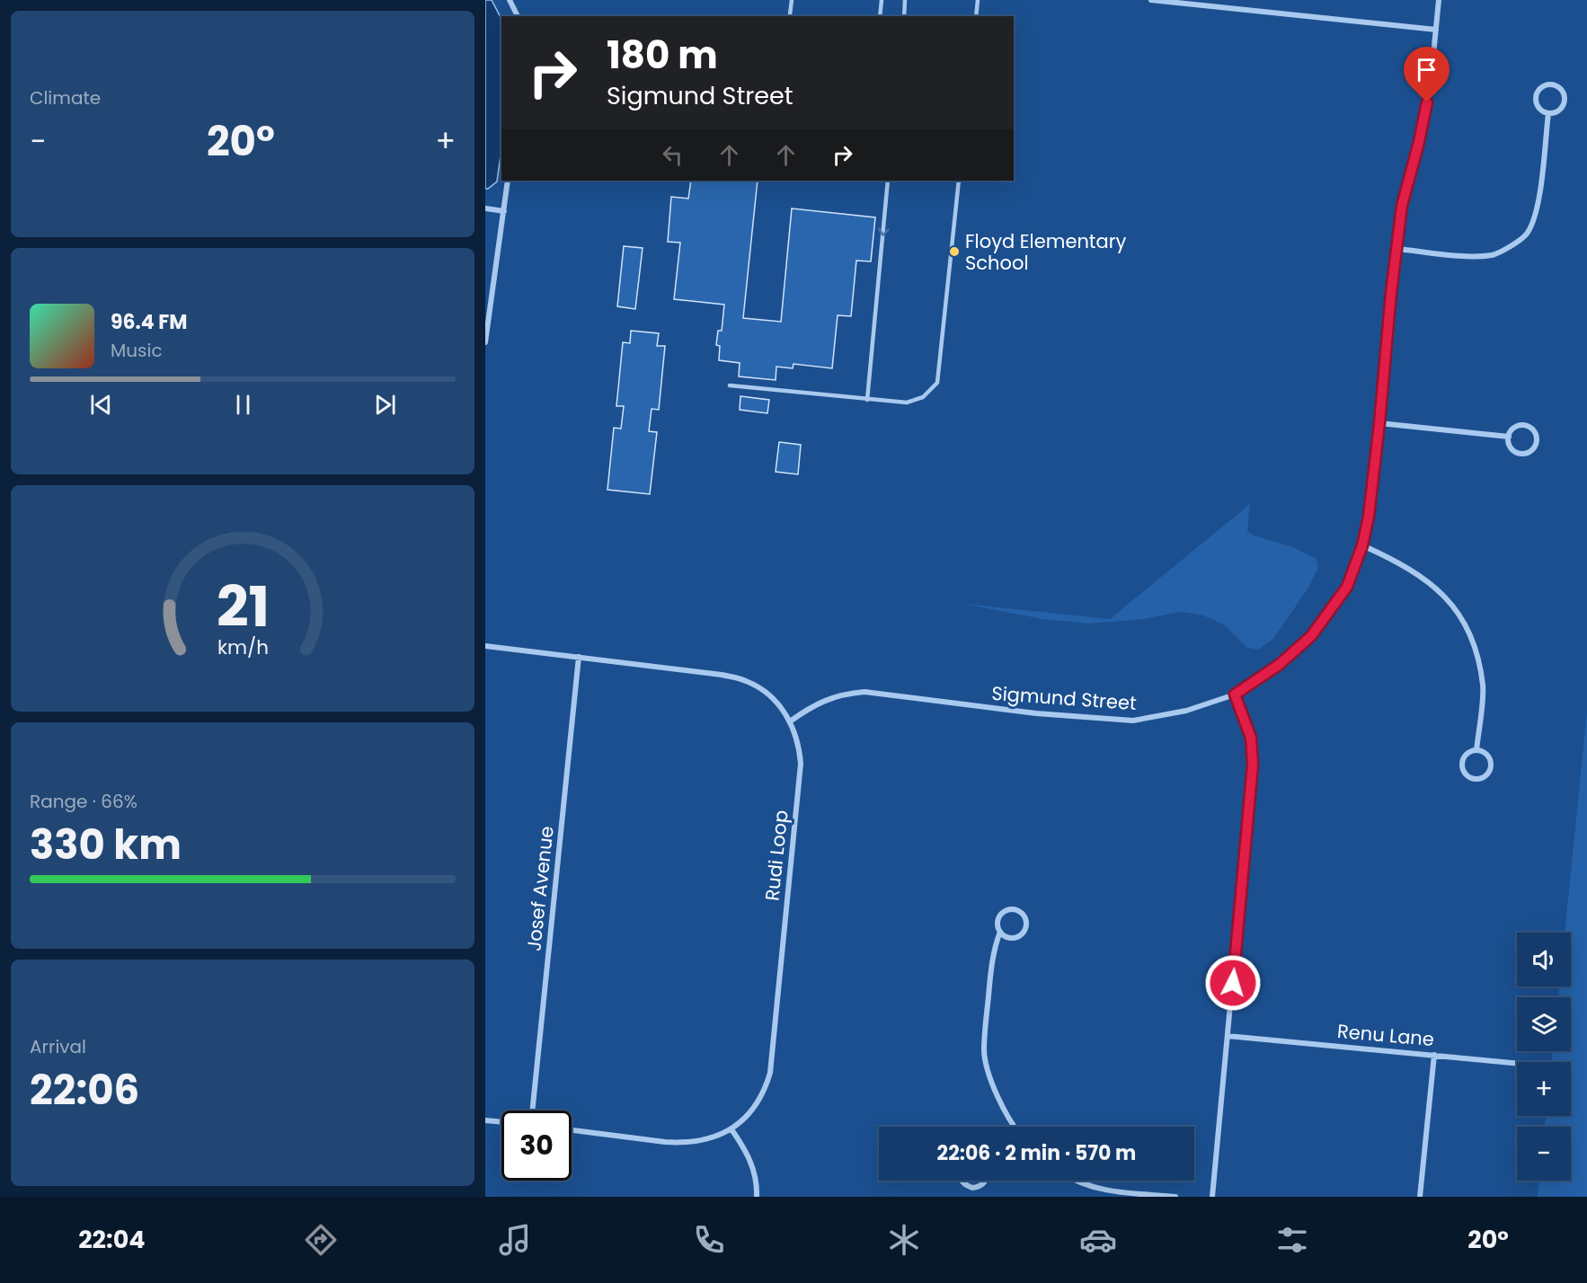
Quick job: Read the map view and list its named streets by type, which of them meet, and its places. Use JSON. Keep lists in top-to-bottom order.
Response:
{
  "streets": {
    "street": [
      "Sigmund Street",
      "Rudi Loop",
      "Josef Avenue",
      "Renu Lane"
    ]
  },
  "crossings": [
    ["Sigmund Street", "Rudi Loop"],
    ["Rudi Loop", "Josef Avenue"]
  ],
  "places": ["Floyd Elementary School"],
  "page": {
    "tile": [
      "Climate",
      ["Range · 66%", "330 km"],
      ["Arrival", "22:06"]
    ],
    "turn": ["180 m", "Sigmund Street"],
    "heat": ["−", "20°", "+"],
    "song": ["96.4 FM", "Music"],
    "map_buttons": ["+", "−"],
    "limit": "30",
    "trip": "22:06 · 2 min · 570 m",
    "tabs": ["22:04", "20°"],
    "gauge": ["21", "km/h"]
  }
}
